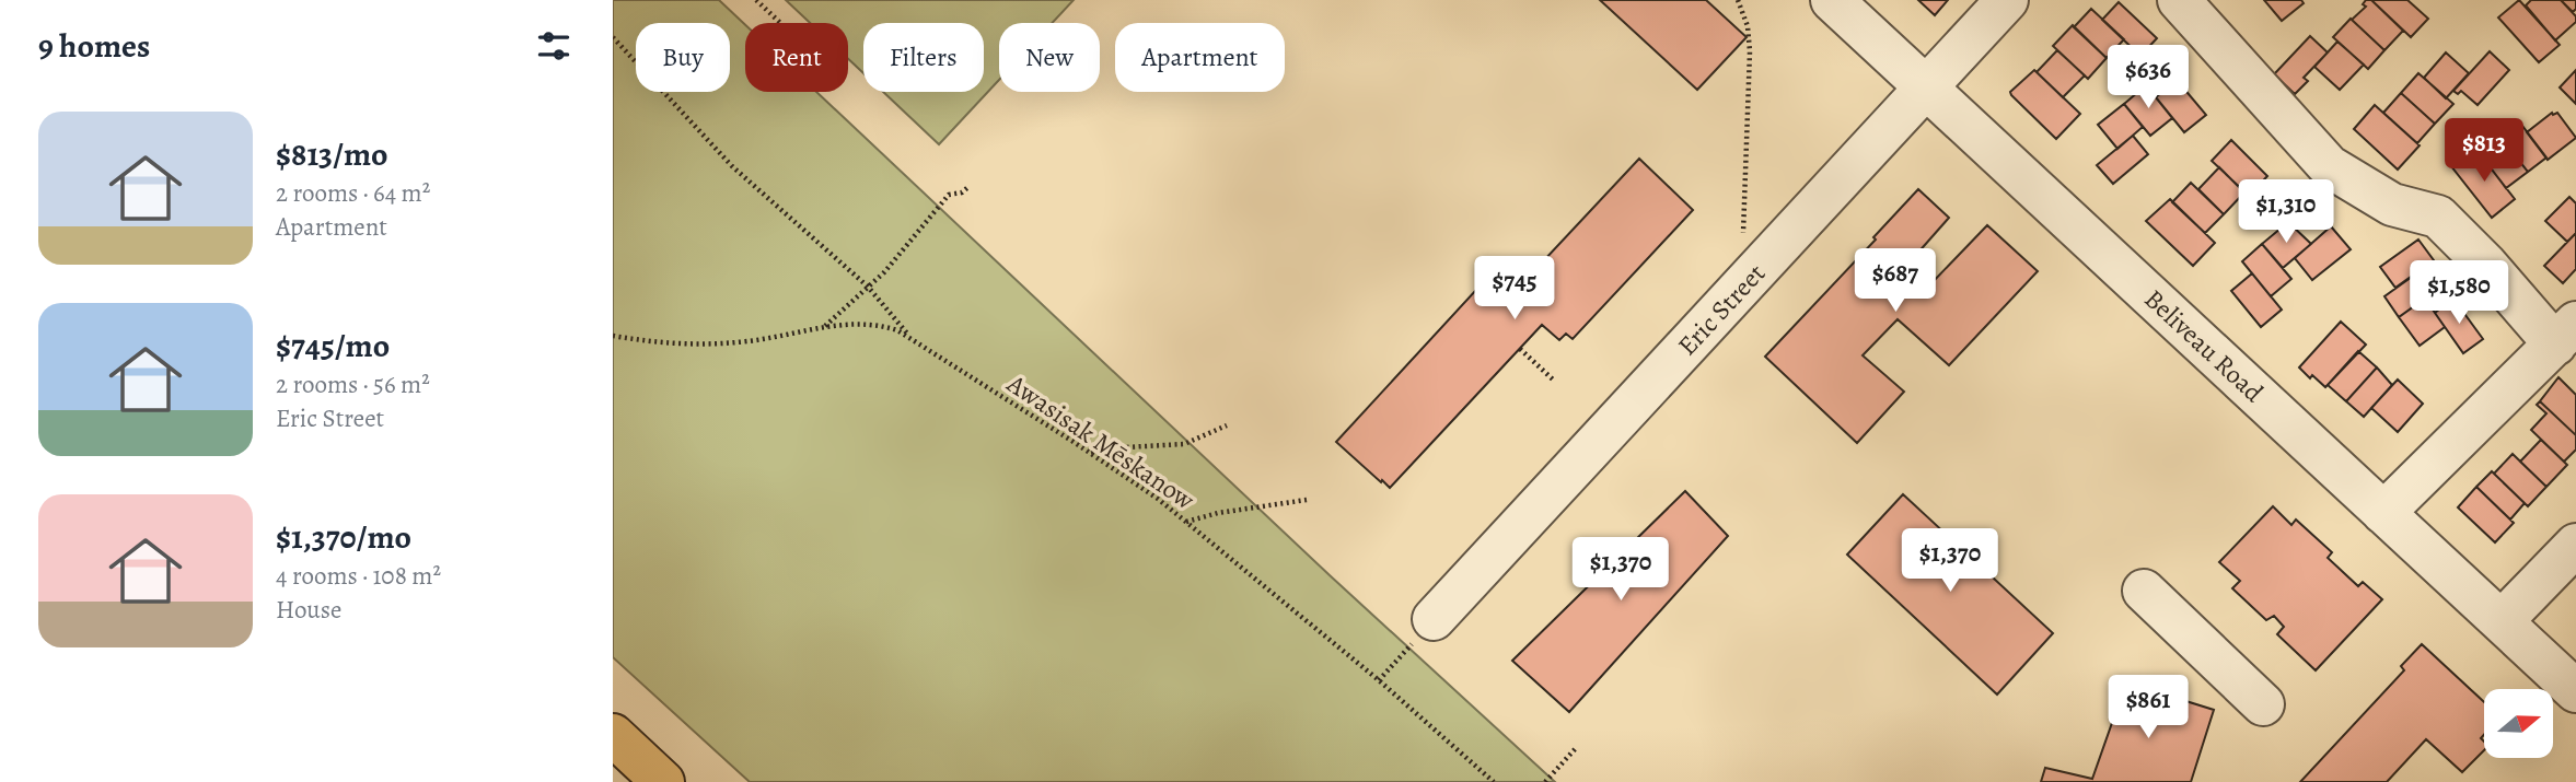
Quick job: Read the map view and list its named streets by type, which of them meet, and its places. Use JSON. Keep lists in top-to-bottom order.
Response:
{
  "streets": {
    "street": ["Eric Street", "Beliveau Road"],
    "path": ["Awasisak Mēskanow"]
  },
  "crossings": [
    ["Eric Street", "Beliveau Road"]
  ],
  "north": "right",
  "page": {
    "heading": "9 homes",
    "chip": [
      "Buy",
      "Rent",
      "Filters",
      "New",
      "Apartment"
    ],
    "price": [
      "$636",
      "$813",
      "$1,310",
      "$687",
      "$745",
      "$1,580",
      "$1,370",
      "$1,370",
      "$861"
    ],
    "list": [
      {
        "name": "$813/mo",
        "note": "2 rooms · 64 m² · Apartment"
      },
      {
        "name": "$745/mo",
        "note": "2 rooms · 56 m² · Eric Street"
      },
      {
        "name": "$1,370/mo",
        "note": "4 rooms · 108 m² · House"
      }
    ]
  }
}
